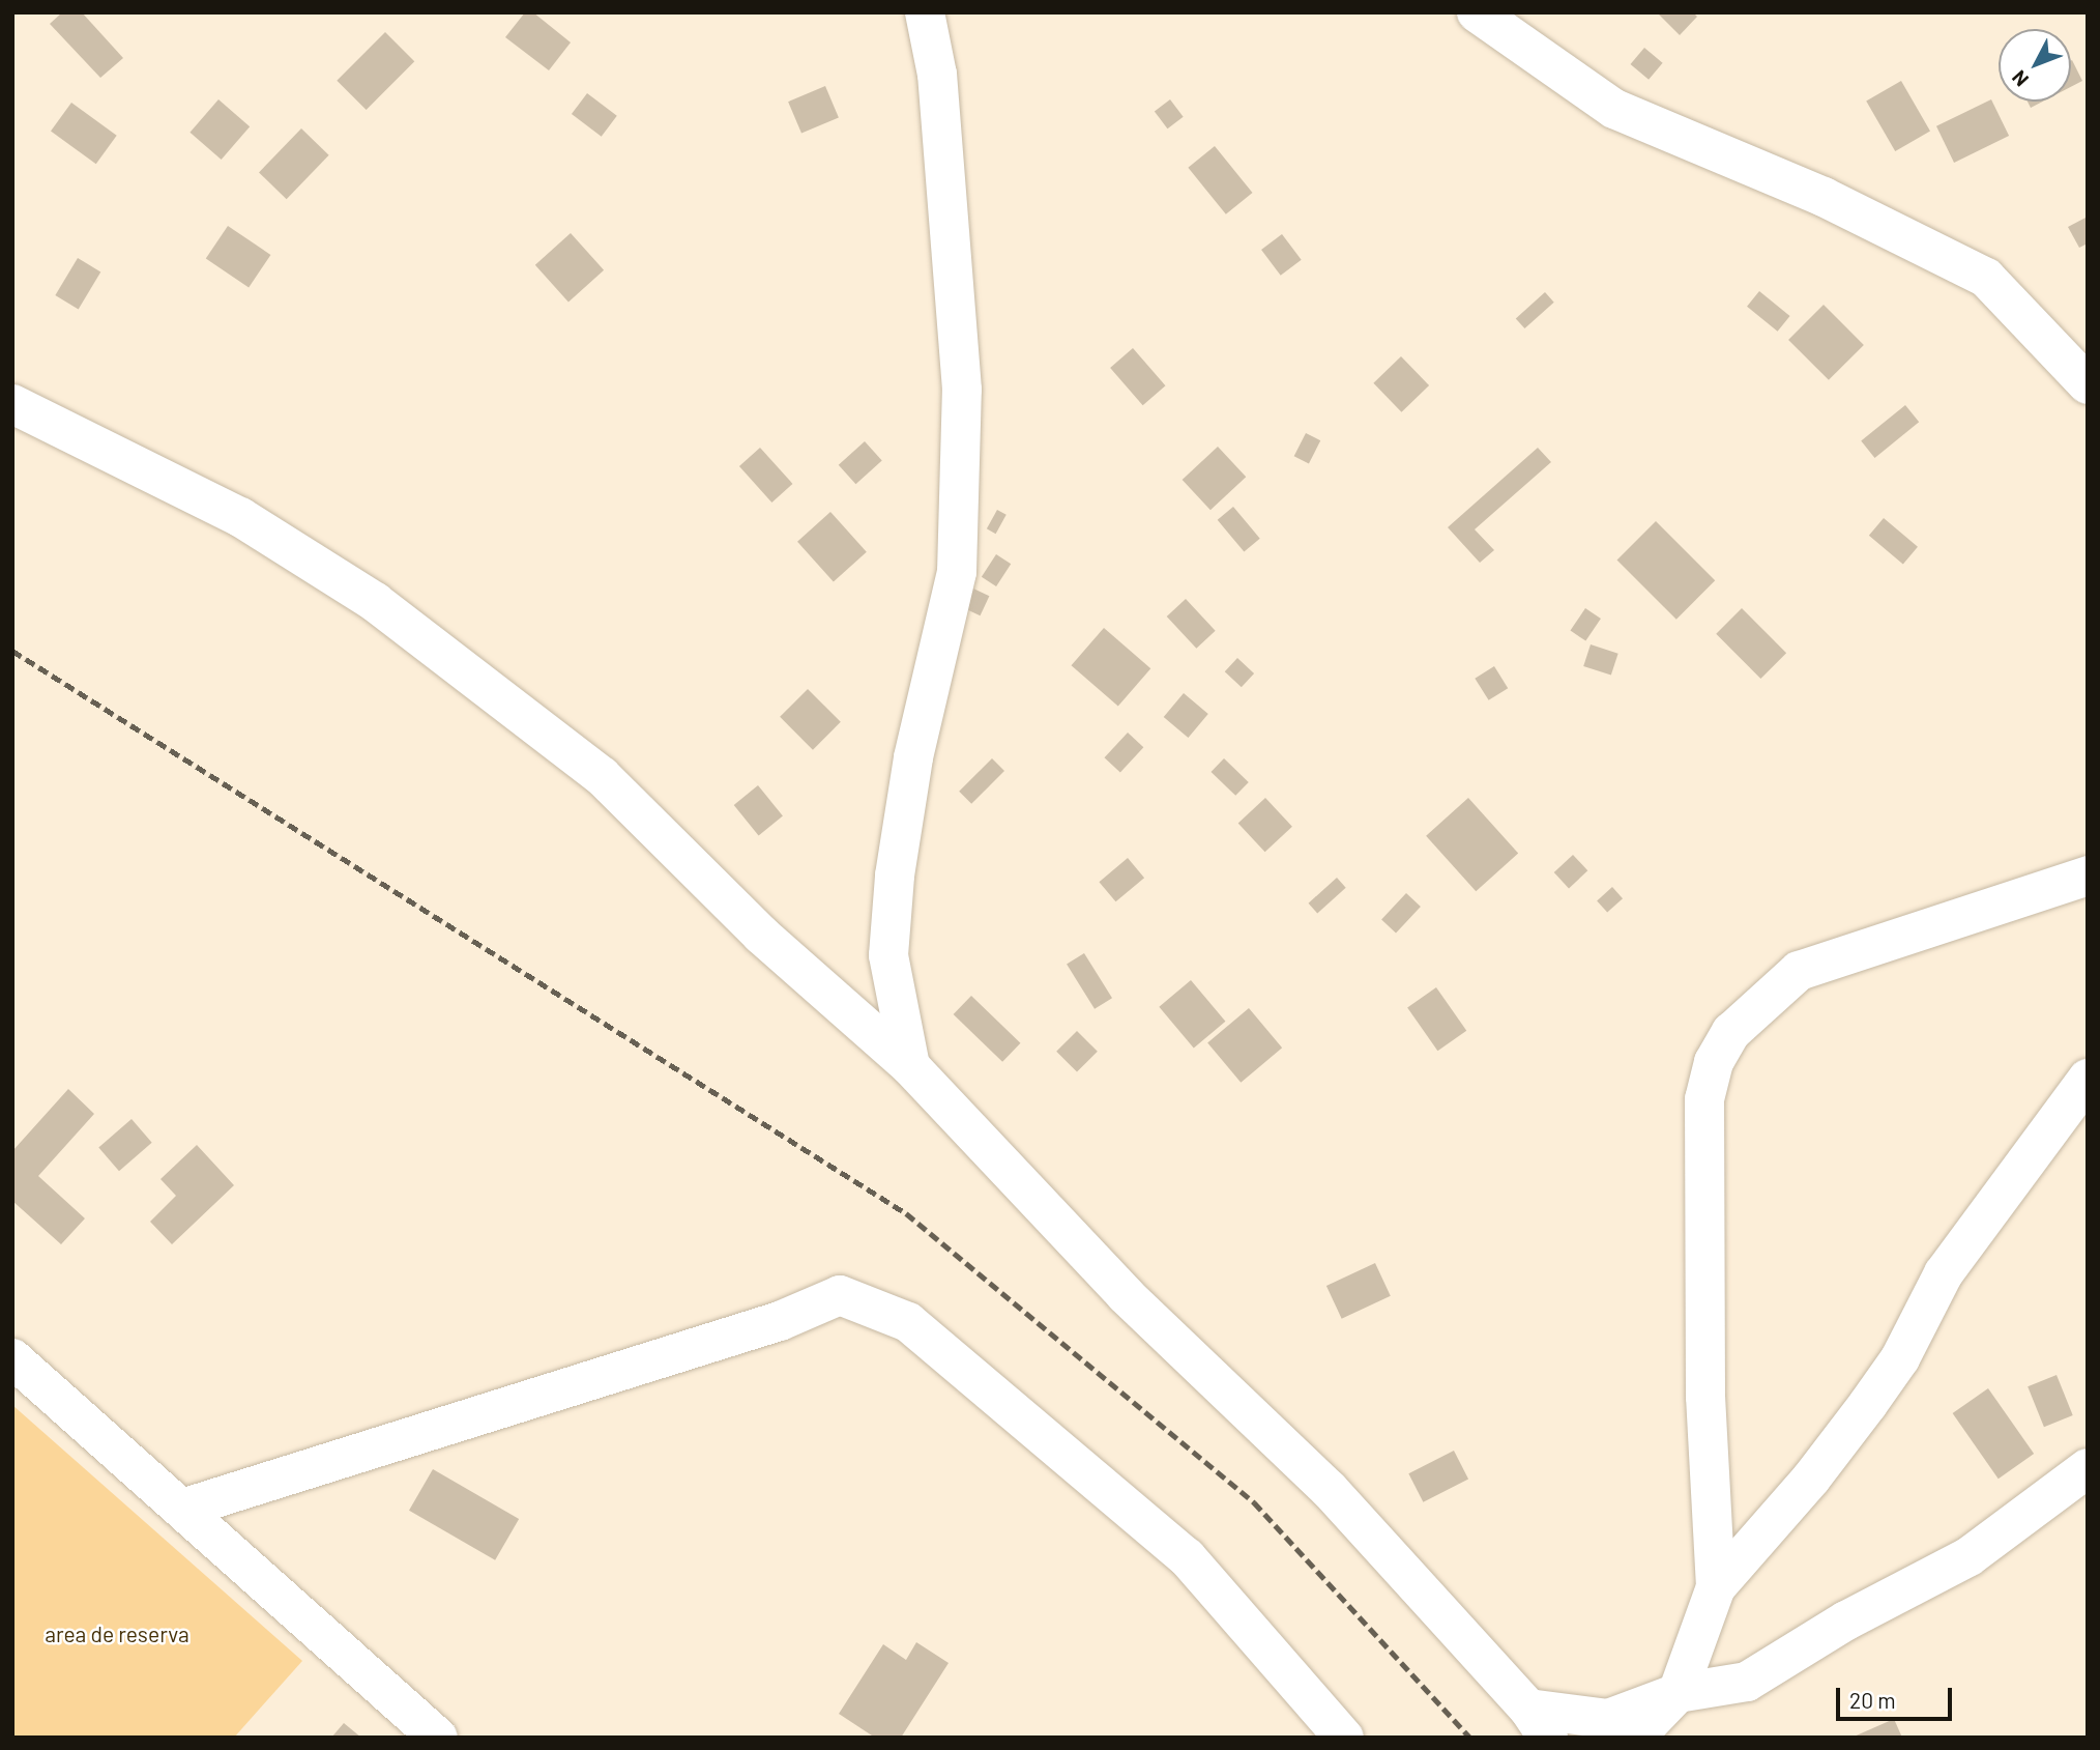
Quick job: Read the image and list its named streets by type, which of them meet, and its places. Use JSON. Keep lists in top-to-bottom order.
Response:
{
  "parks": ["area de reserva"],
  "scale_bar": "20 m",
  "north": "bottom left"
}
